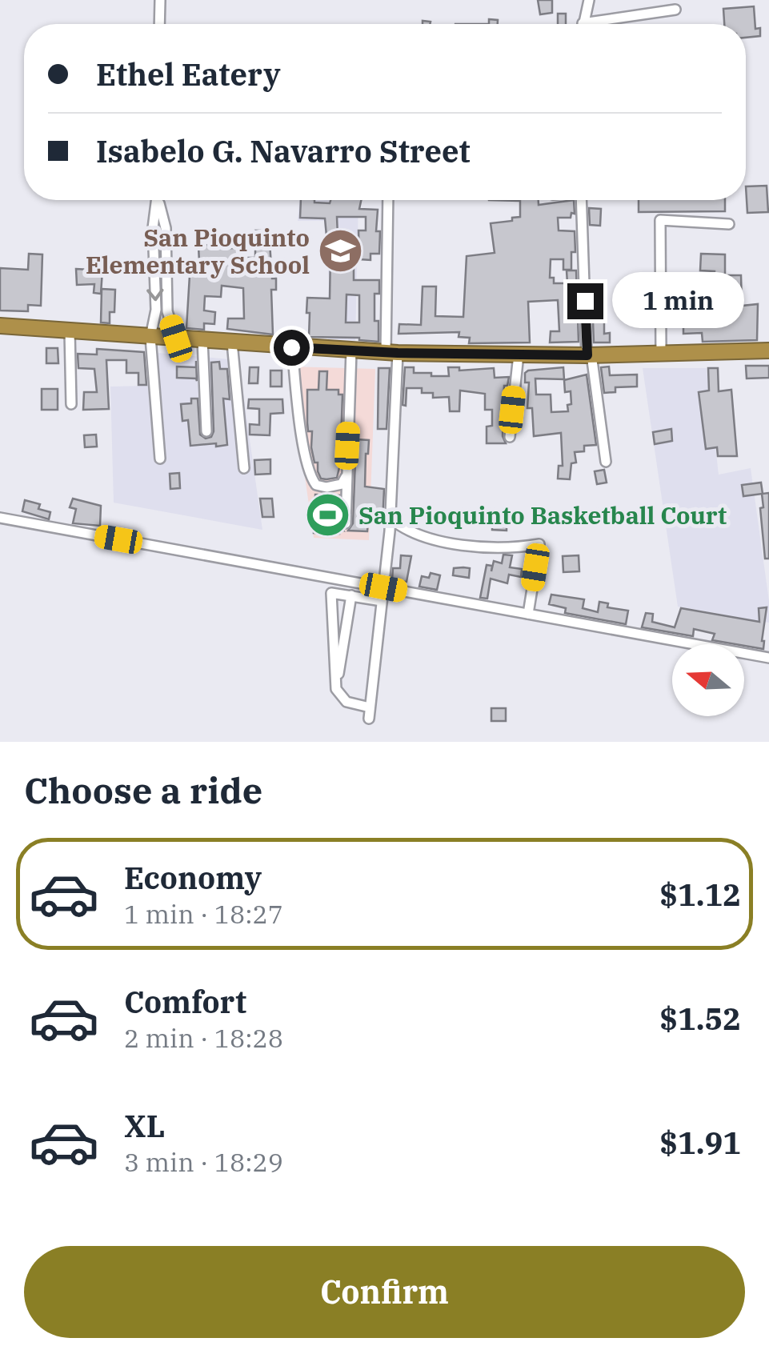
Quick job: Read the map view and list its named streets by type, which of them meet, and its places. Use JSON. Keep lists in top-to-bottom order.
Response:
{
  "places": {
    "school or university": ["San Pioquinto Elementary School"],
    "sports": ["San Pioquinto Basketball Court"]
  },
  "north": "left",
  "page": {
    "banner": ["Ethel Eatery", "Isabelo G. Navarro Street"],
    "bubble": "1 min",
    "heading": "Choose a ride",
    "list": [
      {
        "name": "Economy",
        "note": "1 min · 18:27",
        "value": "$1.12"
      },
      {
        "name": "Comfort",
        "note": "2 min · 18:28",
        "value": "$1.52"
      },
      {
        "name": "XL",
        "note": "3 min · 18:29",
        "value": "$1.91"
      }
    ],
    "buttons": "Confirm"
  }
}
